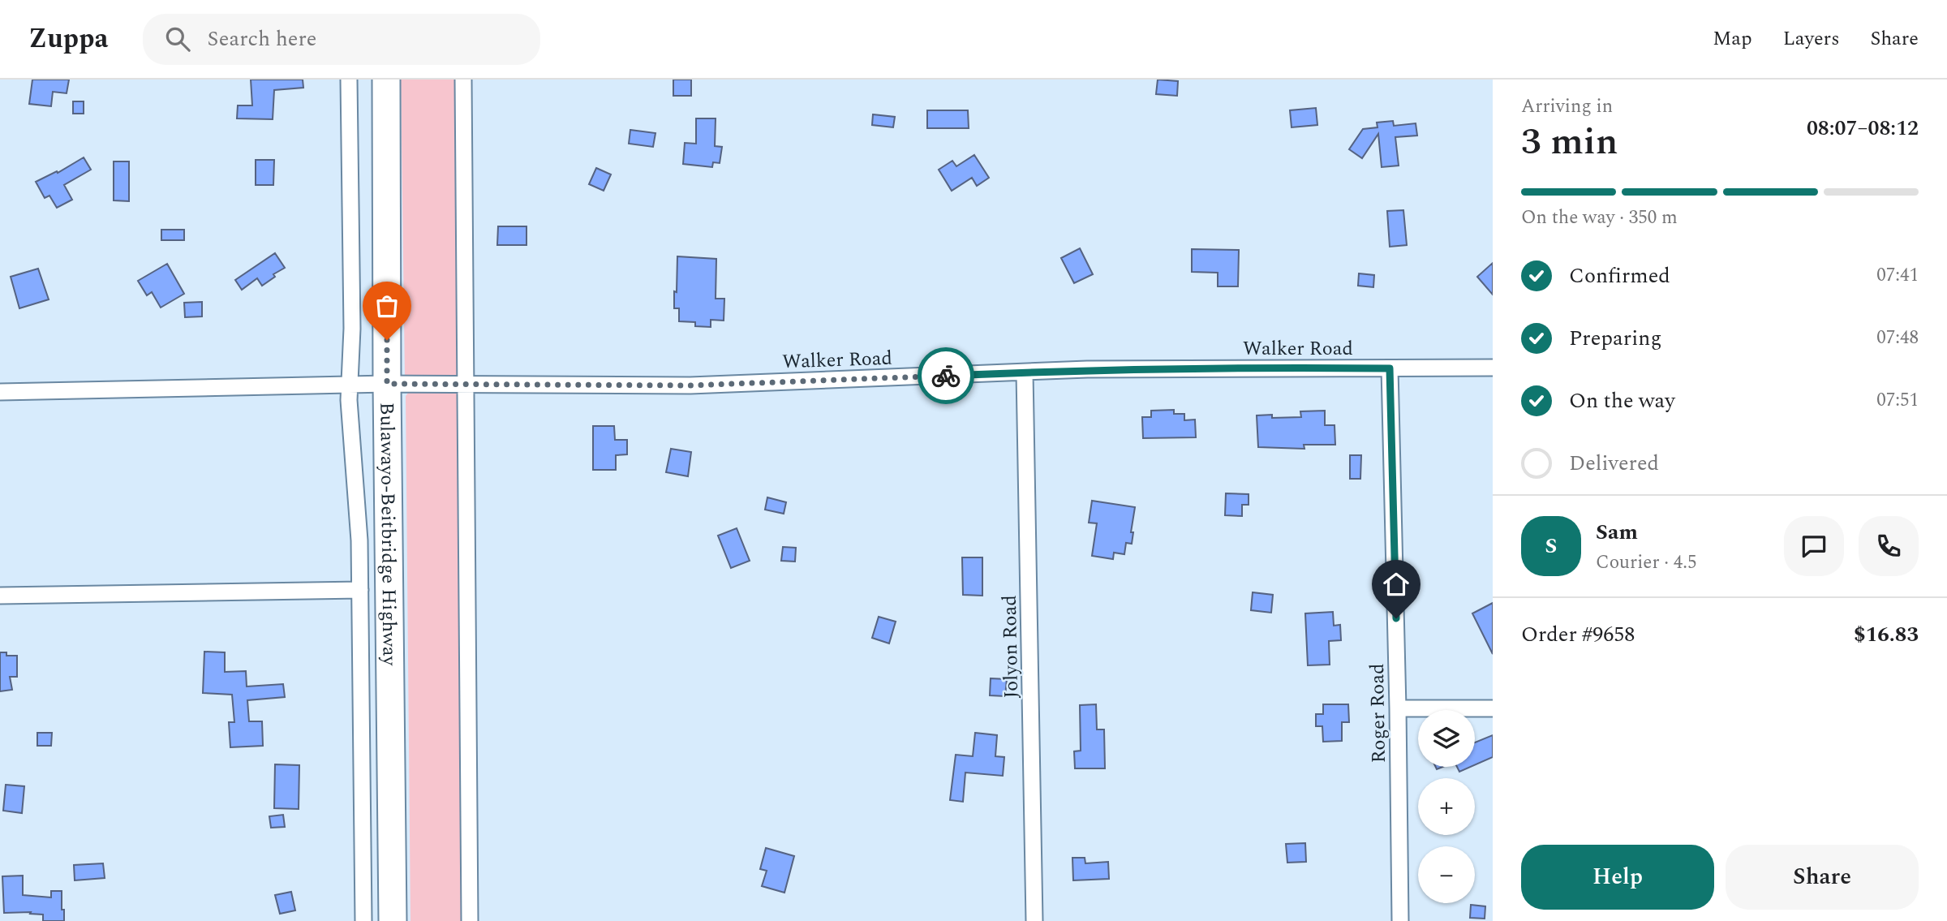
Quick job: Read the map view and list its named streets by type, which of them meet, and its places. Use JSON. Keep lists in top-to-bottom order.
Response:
{
  "streets": {
    "highway": ["Bulawayo-Beitbridge Highway"],
    "street": ["Walker Road", "Jolyon Road", "Roger Road"]
  },
  "crossings": [
    ["Walker Road", "Bulawayo-Beitbridge Highway"],
    ["Walker Road", "Jolyon Road"],
    ["Walker Road", "Roger Road"]
  ],
  "page": {
    "header": "Zuppa",
    "search": "Search here",
    "nav": ["Map", "Layers", "Share"],
    "heading": ["3 min", "Arriving in", "08:07–08:12"],
    "panel": [
      "Sam",
      "Courier · 4.5",
      "Order #9658",
      "$16.83"
    ],
    "bar": "On the way · 350 m",
    "list": [
      ["Confirmed", "07:41"],
      ["Preparing", "07:48"],
      ["On the way", "07:51"],
      "Delivered"
    ],
    "round": "S",
    "map_buttons": ["+", "−"],
    "buttons": ["Help", "Share"]
  }
}
